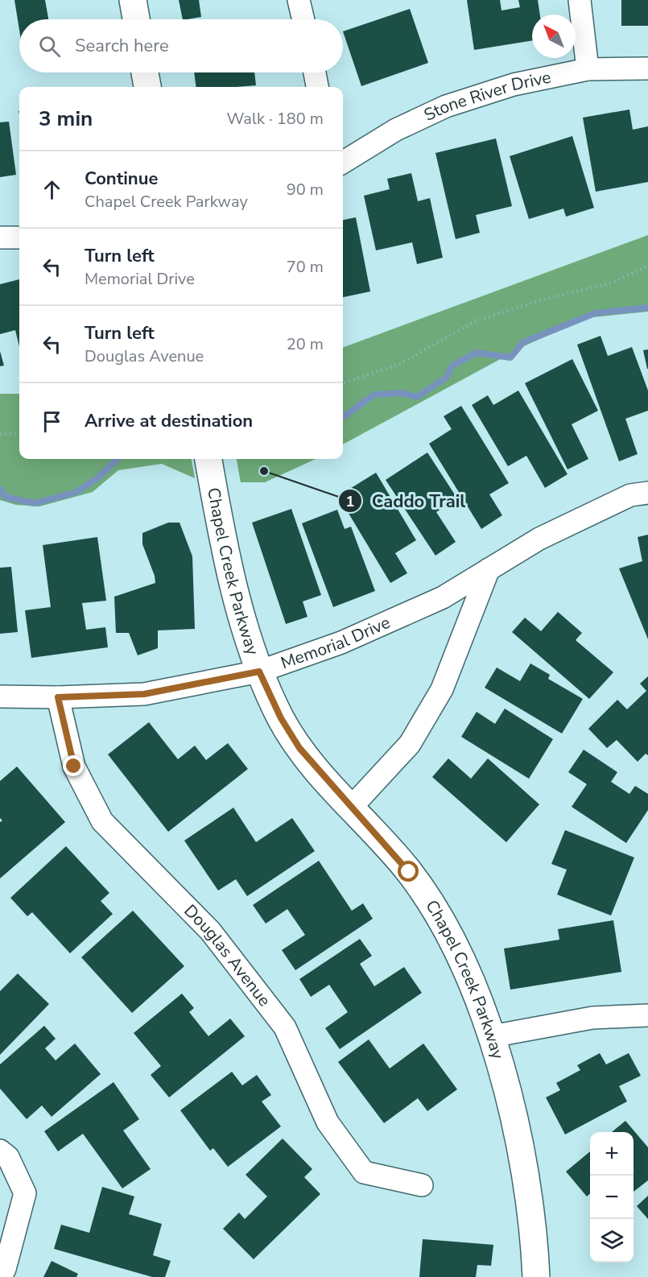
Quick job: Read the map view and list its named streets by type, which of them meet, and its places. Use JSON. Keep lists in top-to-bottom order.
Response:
{
  "streets": {
    "street": [
      "Stone River Drive",
      "Chapel Creek Parkway",
      "Memorial Drive",
      "Douglas Avenue"
    ]
  },
  "crossings": [
    ["Chapel Creek Parkway", "Memorial Drive"],
    ["Memorial Drive", "Douglas Avenue"]
  ],
  "places": ["Caddo Trail"],
  "north": "top left",
  "page": {
    "search": "Search here",
    "heading": ["3 min", "Walk · 180 m"],
    "list": [
      ["Continue", "Chapel Creek Parkway", "90 m"],
      ["Turn left", "Memorial Drive", "70 m"],
      ["Turn left", "Douglas Avenue", "20 m"],
      "Arrive at destination"
    ],
    "map_buttons": ["+", "−"]
  }
}
